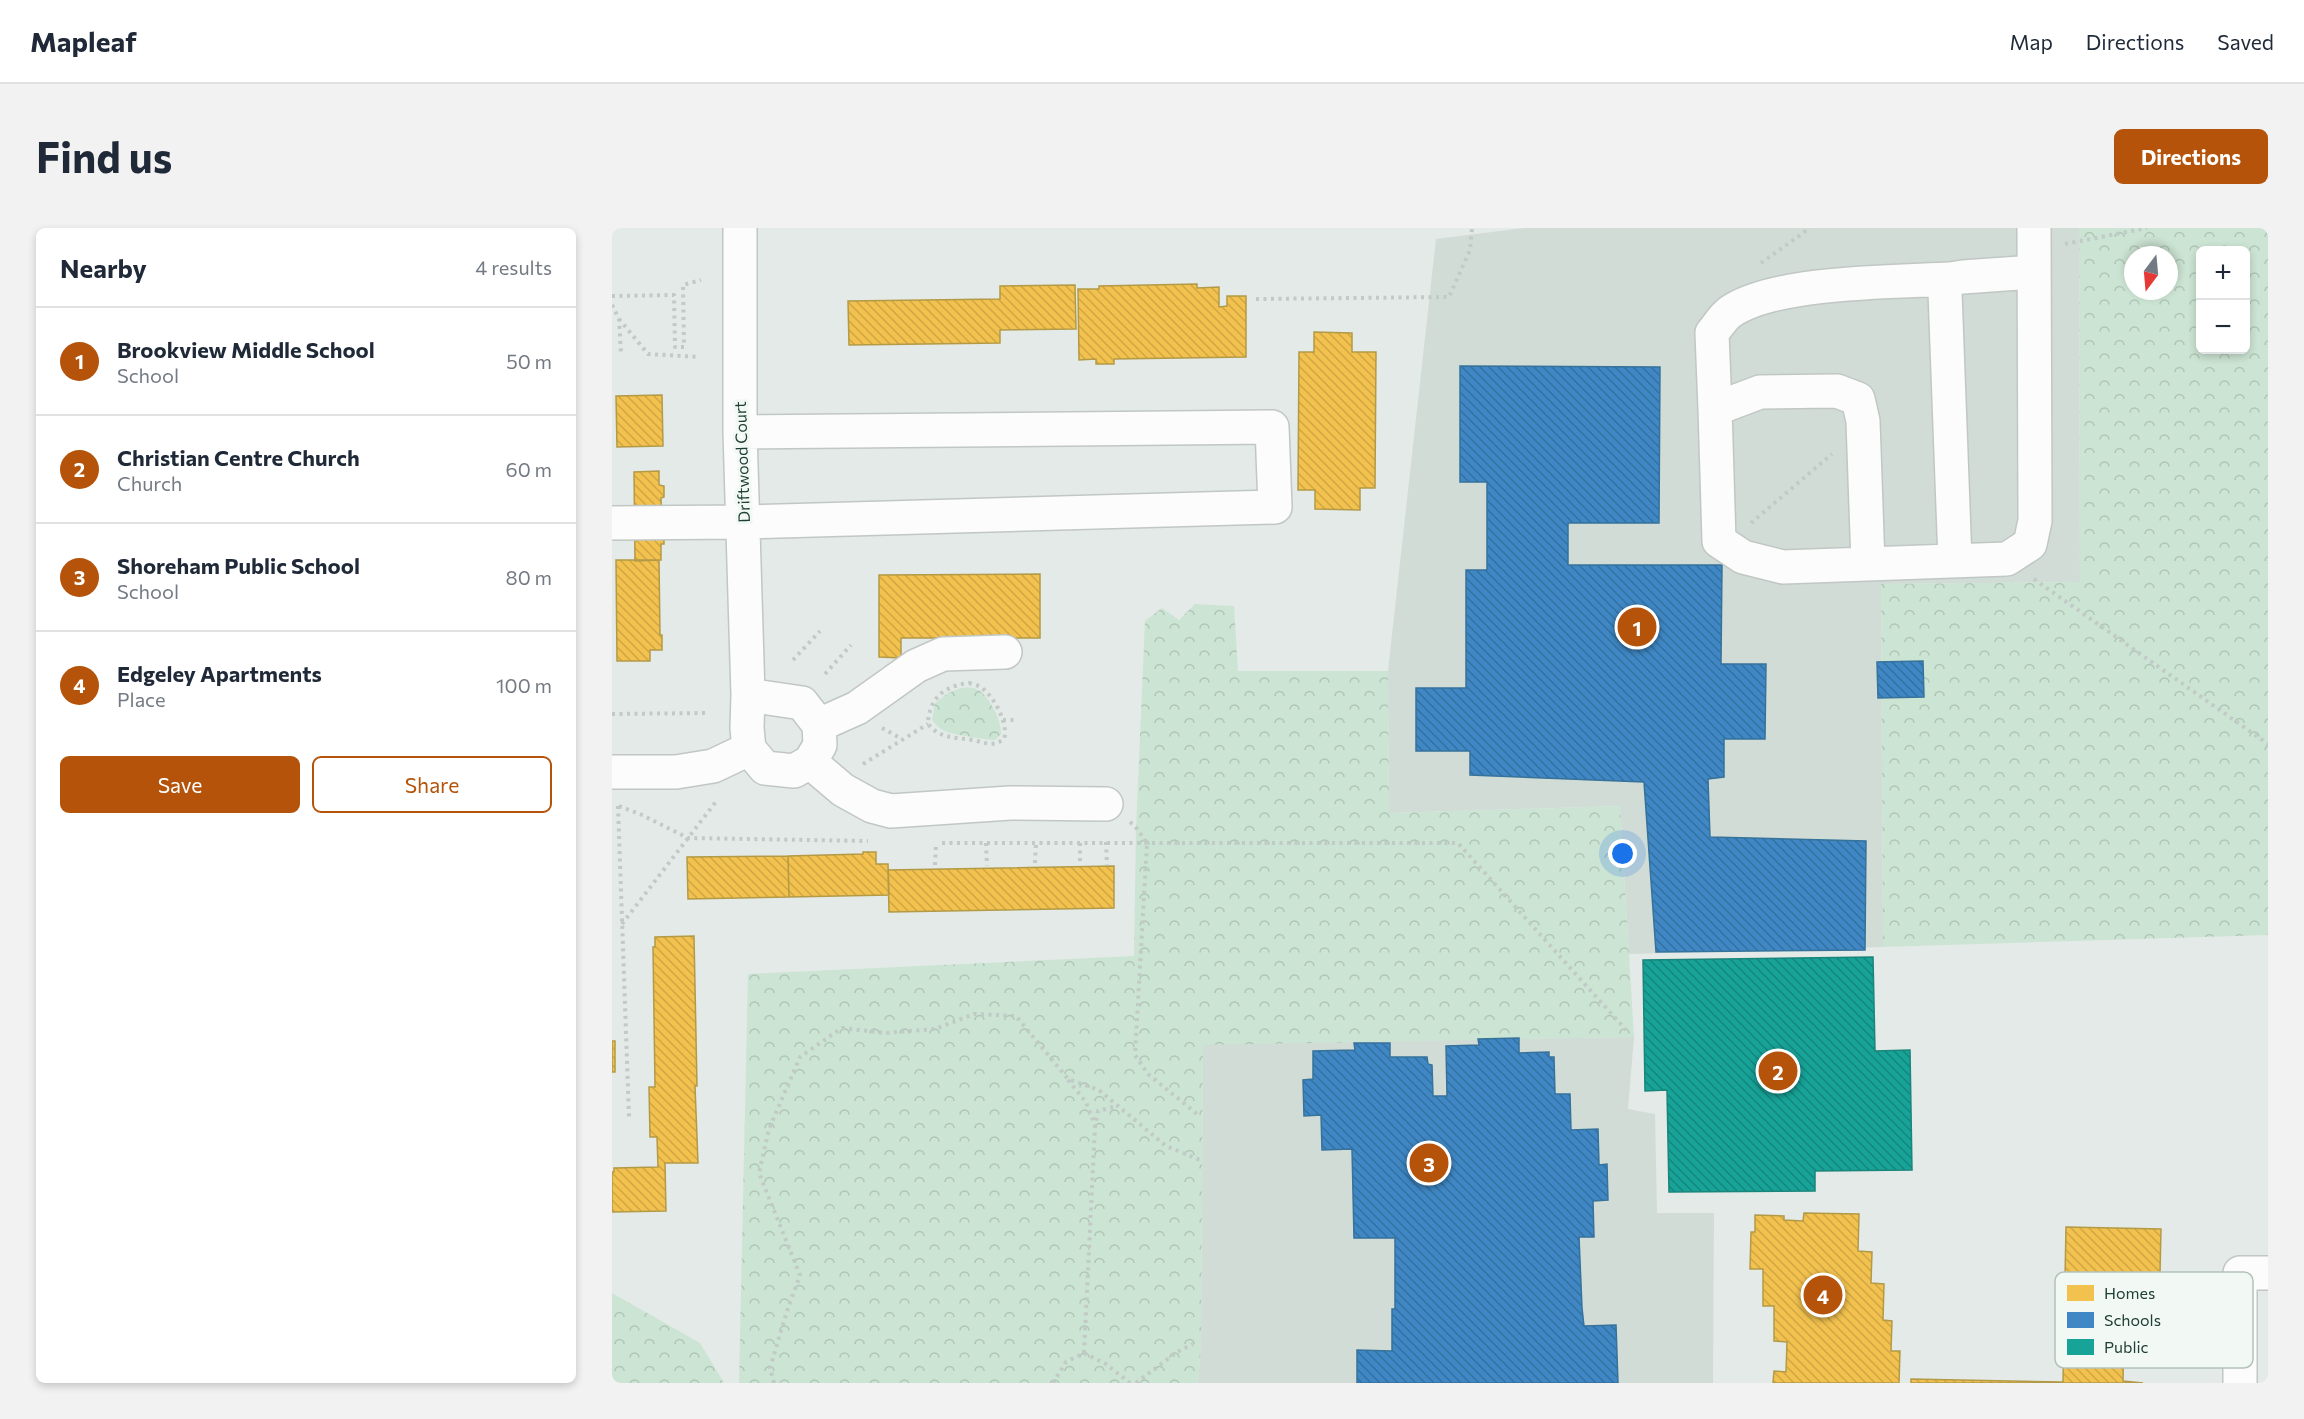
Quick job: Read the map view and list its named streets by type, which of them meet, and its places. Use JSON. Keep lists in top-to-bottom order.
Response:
{
  "streets": {
    "street": ["Driftwood Court"]
  },
  "legend": ["Homes", "Schools", "Public"],
  "north": "bottom",
  "page": {
    "header": "Mapleaf",
    "nav": ["Map", "Directions", "Saved"],
    "buttons": [
      "Directions",
      ["Save", "Share"]
    ],
    "title": "Find us",
    "heading": ["Nearby", "4 results"],
    "map_buttons": ["+", "−"],
    "list": [
      {
        "mark": "1",
        "name": "Brookview Middle School",
        "note": "School",
        "value": "50 m"
      },
      {
        "mark": "2",
        "name": "Christian Centre Church",
        "note": "Church",
        "value": "60 m"
      },
      {
        "mark": "3",
        "name": "Shoreham Public School",
        "note": "School",
        "value": "80 m"
      },
      {
        "mark": "4",
        "name": "Edgeley Apartments",
        "note": "Place",
        "value": "100 m"
      }
    ],
    "pins": [
      "1",
      "2",
      "3",
      "4"
    ]
  }
}
